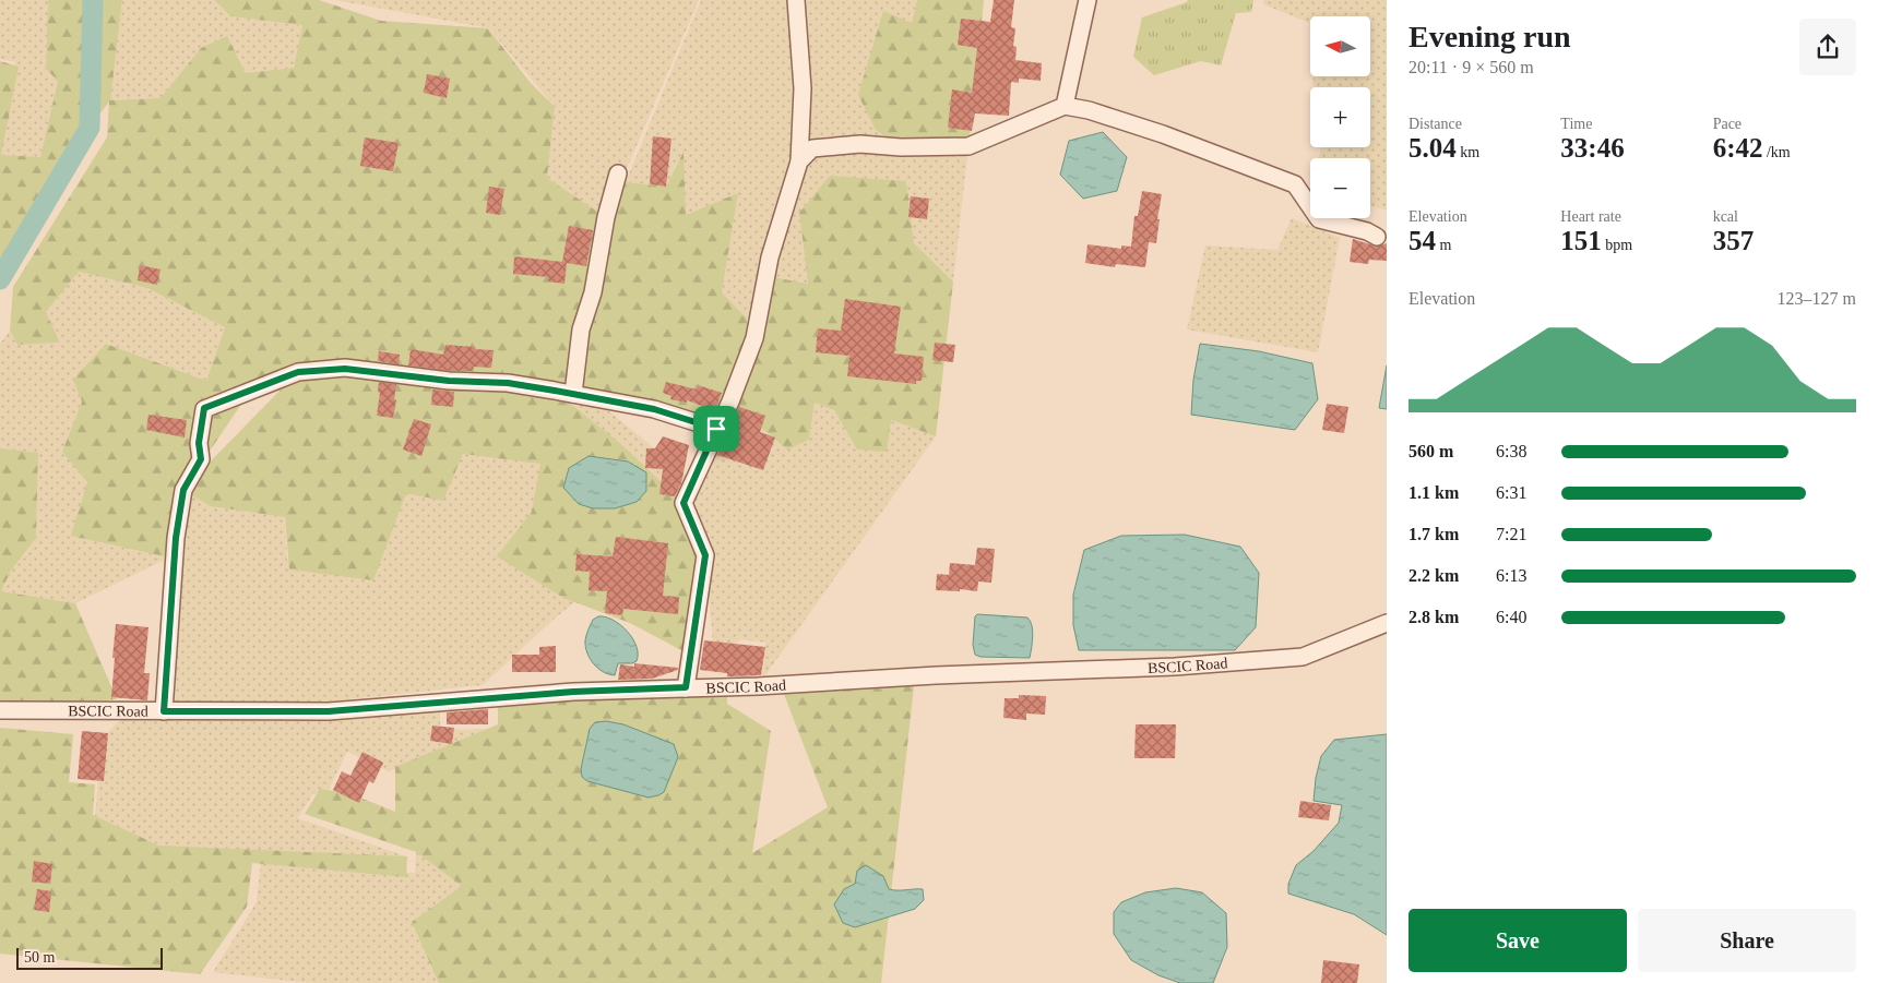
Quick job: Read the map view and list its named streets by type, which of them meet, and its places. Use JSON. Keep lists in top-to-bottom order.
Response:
{
  "streets": {
    "street": ["BSCIC Road"]
  },
  "scale_bar": "50 m",
  "north": "left",
  "page": {
    "heading": ["Evening run", "20:11 · 9 × 560 m"],
    "map_buttons": ["+", "−"],
    "stats": [
      ["Distance", "5.04 km"],
      ["Time", "33:46"],
      ["Pace", "6:42 /km"],
      ["Elevation", "54 m"],
      ["Heart rate", "151 bpm"],
      ["kcal", "357"]
    ],
    "chart": ["Elevation", "123–127 m"],
    "list": [
      {
        "name": "560 m",
        "note": "6:38"
      },
      {
        "name": "1.1 km",
        "note": "6:31"
      },
      {
        "name": "1.7 km",
        "note": "7:21"
      },
      {
        "name": "2.2 km",
        "note": "6:13"
      },
      {
        "name": "2.8 km",
        "note": "6:40"
      }
    ],
    "buttons": ["Save", "Share"],
    "scale": "50 m"
  }
}
